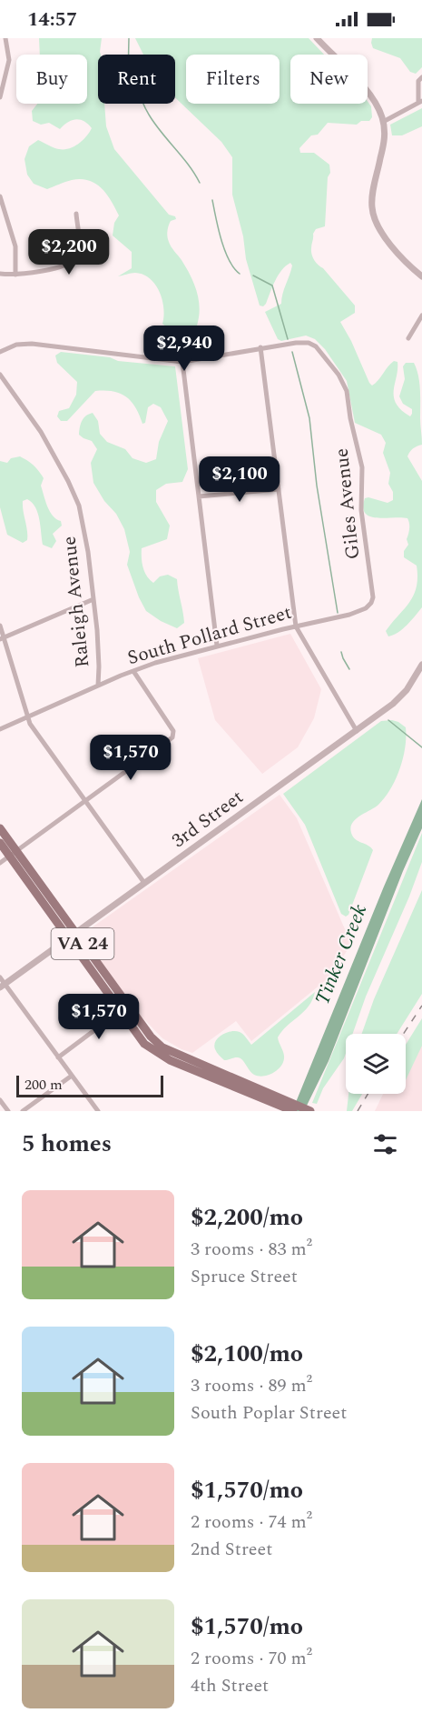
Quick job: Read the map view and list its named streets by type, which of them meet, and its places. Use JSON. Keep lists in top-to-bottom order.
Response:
{
  "streets": {
    "main road": ["VA 24"],
    "street": [
      "Giles Avenue",
      "Raleigh Avenue",
      "South Pollard Street",
      "3rd Street"
    ]
  },
  "crossings": [
    ["Giles Avenue", "South Pollard Street"],
    ["Raleigh Avenue", "South Pollard Street"],
    ["3rd Street", "VA 24"]
  ],
  "water": ["Tinker Creek"],
  "scale_bar": "200 m",
  "page": {
    "status": "14:57",
    "chip": [
      "Buy",
      "Rent",
      "Filters",
      "New"
    ],
    "price": [
      "$2,200",
      "$2,940",
      "$2,100",
      "$1,570",
      "$1,570"
    ],
    "scale": "200 m",
    "heading": "5 homes",
    "list": [
      {
        "name": "$2,200/mo",
        "note": "3 rooms · 83 m² · Spruce Street"
      },
      {
        "name": "$2,100/mo",
        "note": "3 rooms · 89 m² · South Poplar Street"
      },
      {
        "name": "$1,570/mo",
        "note": "2 rooms · 74 m² · 2nd Street"
      },
      {
        "name": "$1,570/mo",
        "note": "2 rooms · 70 m² · 4th Street"
      }
    ]
  }
}
